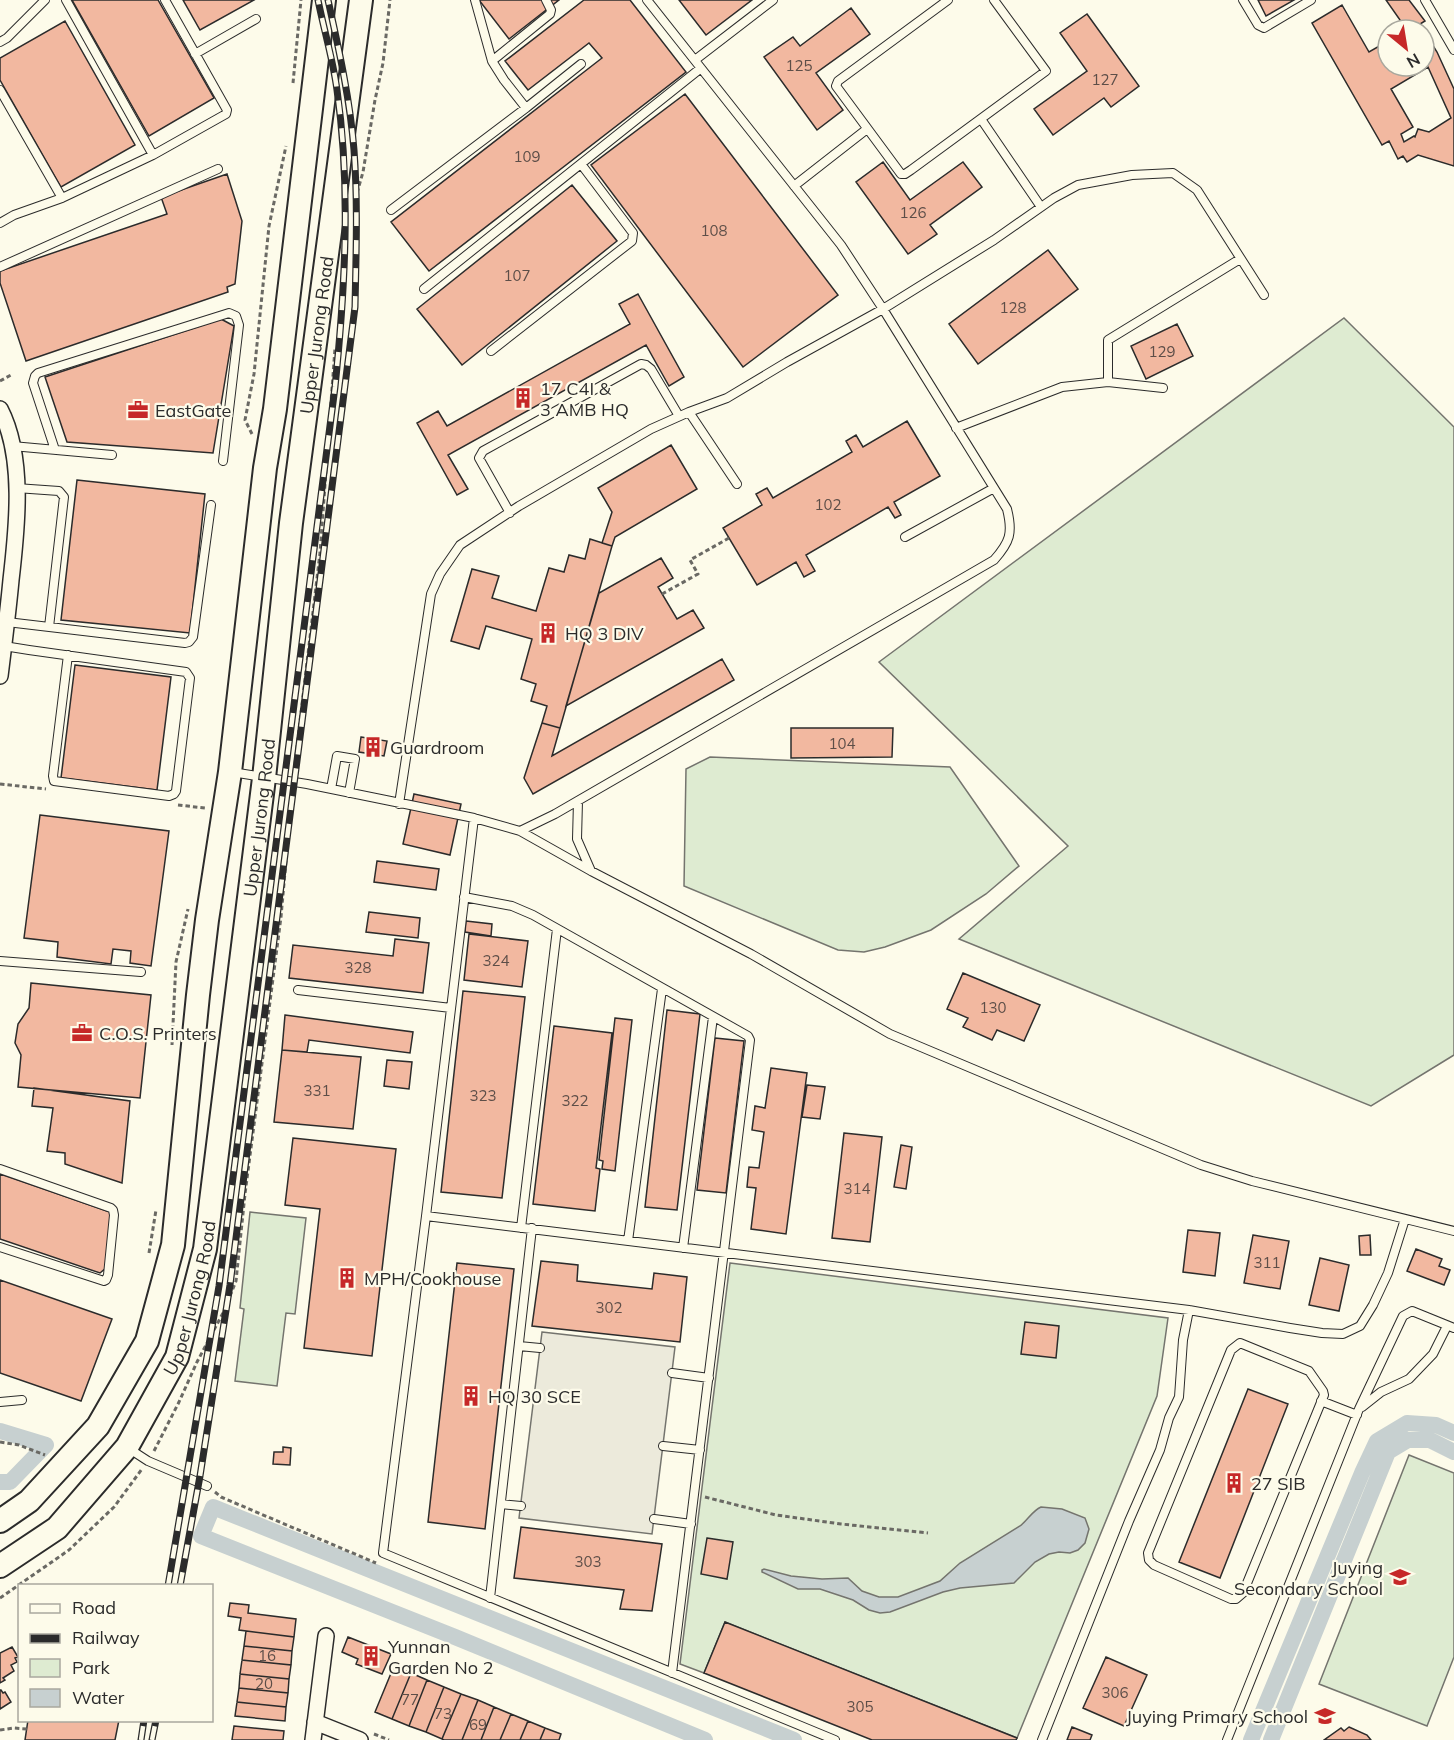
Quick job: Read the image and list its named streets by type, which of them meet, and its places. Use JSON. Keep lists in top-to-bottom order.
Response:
{
  "streets": {
    "main road": ["Upper Jurong Road"]
  },
  "places": {
    "building": [
      "17 C4I & 3 AMB HQ",
      "HQ 3 DIV",
      "Guardroom",
      "MPH/Cookhouse",
      "HQ 30 SCE",
      "27 SIB",
      "Yunnan Garden No 2"
    ],
    "office": ["EastGate", "C.O.S. Printers"],
    "school or university": ["Juying Secondary School", "Juying Primary School"]
  },
  "house_numbers": [
    "125",
    "127",
    "109",
    "126",
    "108",
    "107",
    "128",
    "129",
    "102",
    "104",
    "324",
    "328",
    "130",
    "331",
    "323",
    "322",
    "314",
    "311",
    "302",
    "303",
    "16",
    "20",
    "306",
    "77",
    "305",
    "73",
    "69"
  ],
  "legend": [
    "Road",
    "Railway",
    "Park",
    "Water"
  ],
  "north": "bottom right"
}
